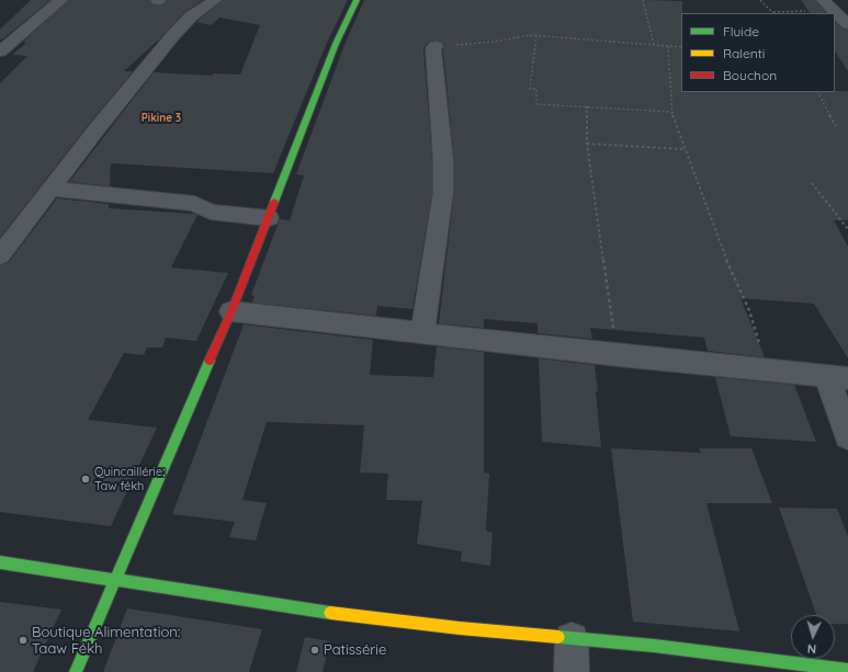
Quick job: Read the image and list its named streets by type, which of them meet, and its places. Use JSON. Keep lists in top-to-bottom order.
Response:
{
  "districts": ["Pikine 3"],
  "places": ["Quincaillérie: Taw fékh", "Boutique Alimentation: Taaw Fékh", "Patissérie"],
  "legend": ["Fluide", "Ralenti", "Bouchon"],
  "north": "bottom"
}
